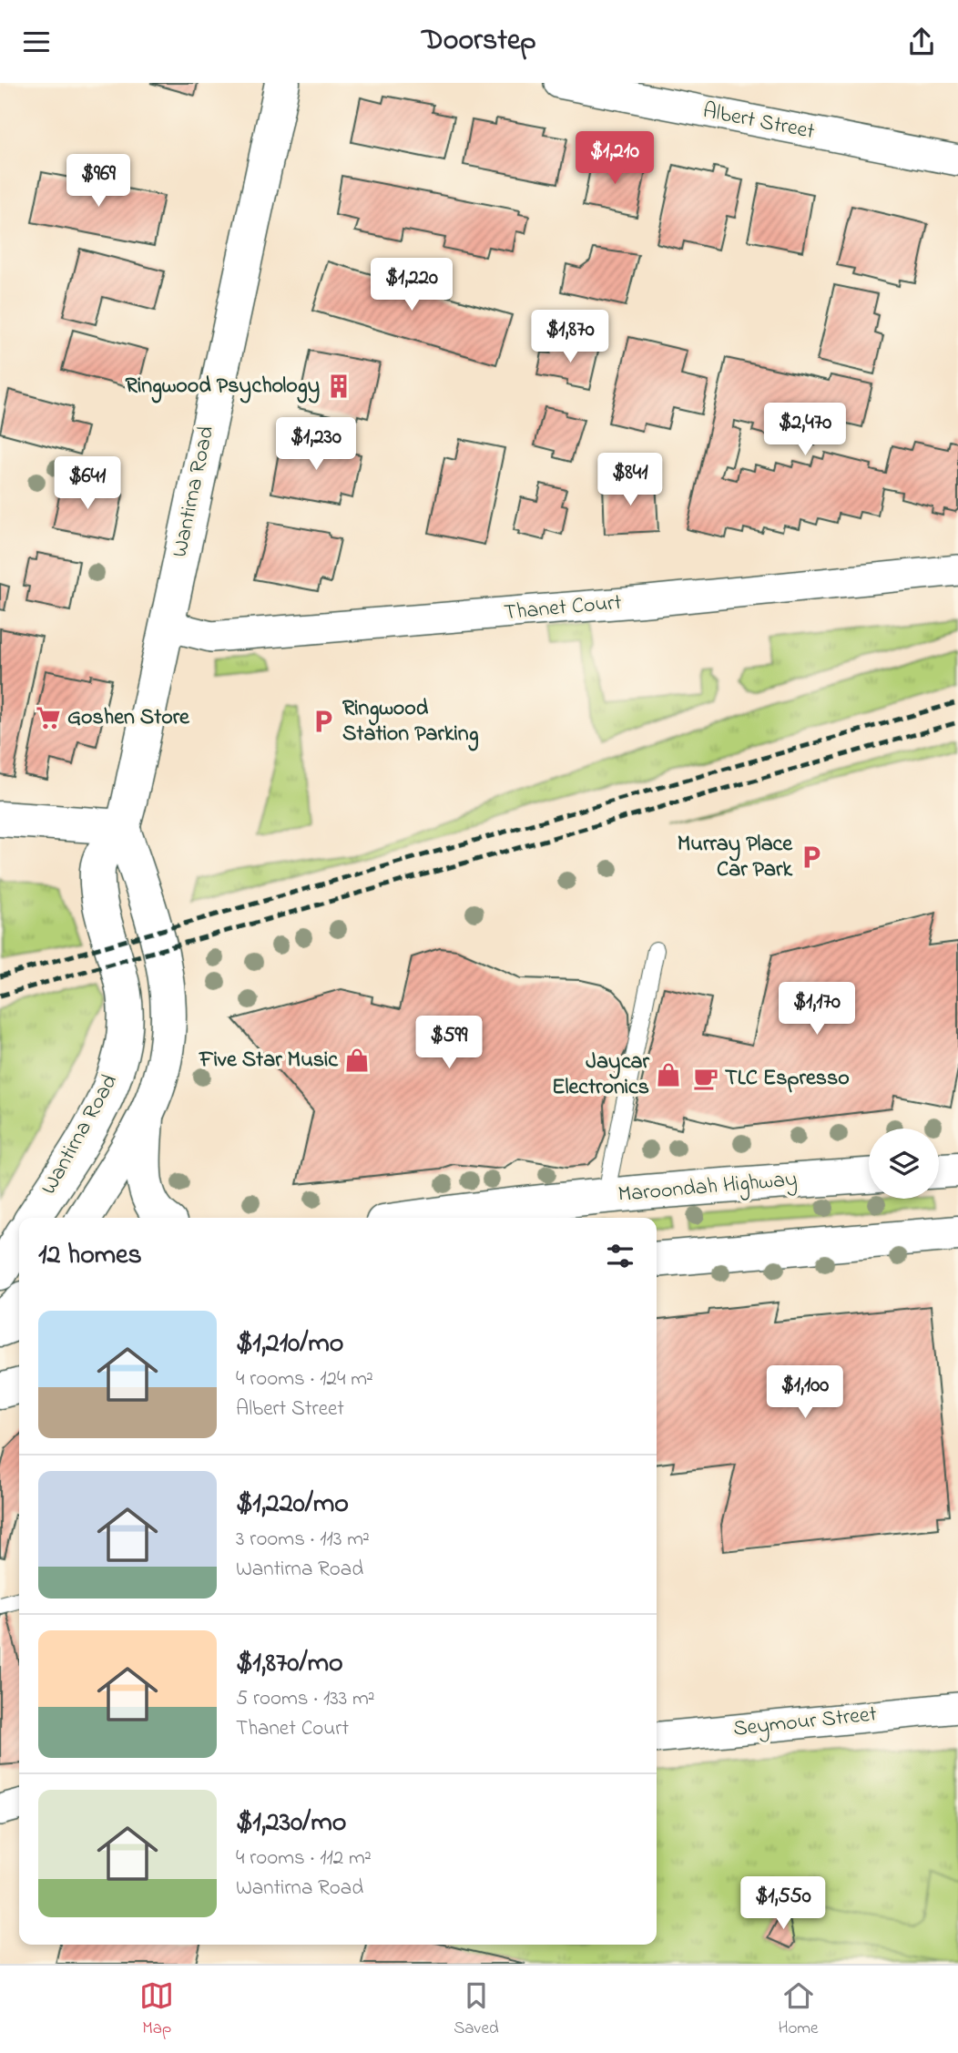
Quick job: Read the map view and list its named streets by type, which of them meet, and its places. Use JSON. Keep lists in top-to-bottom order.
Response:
{
  "streets": {
    "main road": ["Wantirna Road", "Maroondah Highway"],
    "street": ["Albert Street", "Thanet Court", "Seymour Street"]
  },
  "crossings": [
    ["Wantirna Road", "Thanet Court"]
  ],
  "places": {
    "building": ["Ringwood Psychology"],
    "supermarket": ["Goshen Store"],
    "parking": ["Ringwood Station Parking", "Murray Place Car Park"],
    "shop": ["Five Star Music", "Jaycar Electronics"],
    "cafe": ["TLC Espresso"]
  },
  "page": {
    "header": "Doorstep",
    "price": [
      "$1,210",
      "$969",
      "$1,220",
      "$1,870",
      "$2,470",
      "$1,230",
      "$841",
      "$641",
      "$1,170",
      "$599",
      "$1,100",
      "$1,550"
    ],
    "heading": "12 homes",
    "list": [
      {
        "name": "$1,210/mo",
        "note": "4 rooms · 124 m² · Albert Street"
      },
      {
        "name": "$1,220/mo",
        "note": "3 rooms · 113 m² · Wantirna Road"
      },
      {
        "name": "$1,870/mo",
        "note": "5 rooms · 133 m² · Thanet Court"
      },
      {
        "name": "$1,230/mo",
        "note": "4 rooms · 112 m² · Wantirna Road"
      }
    ],
    "tabs": ["Map", "Saved", "Home"]
  }
}
